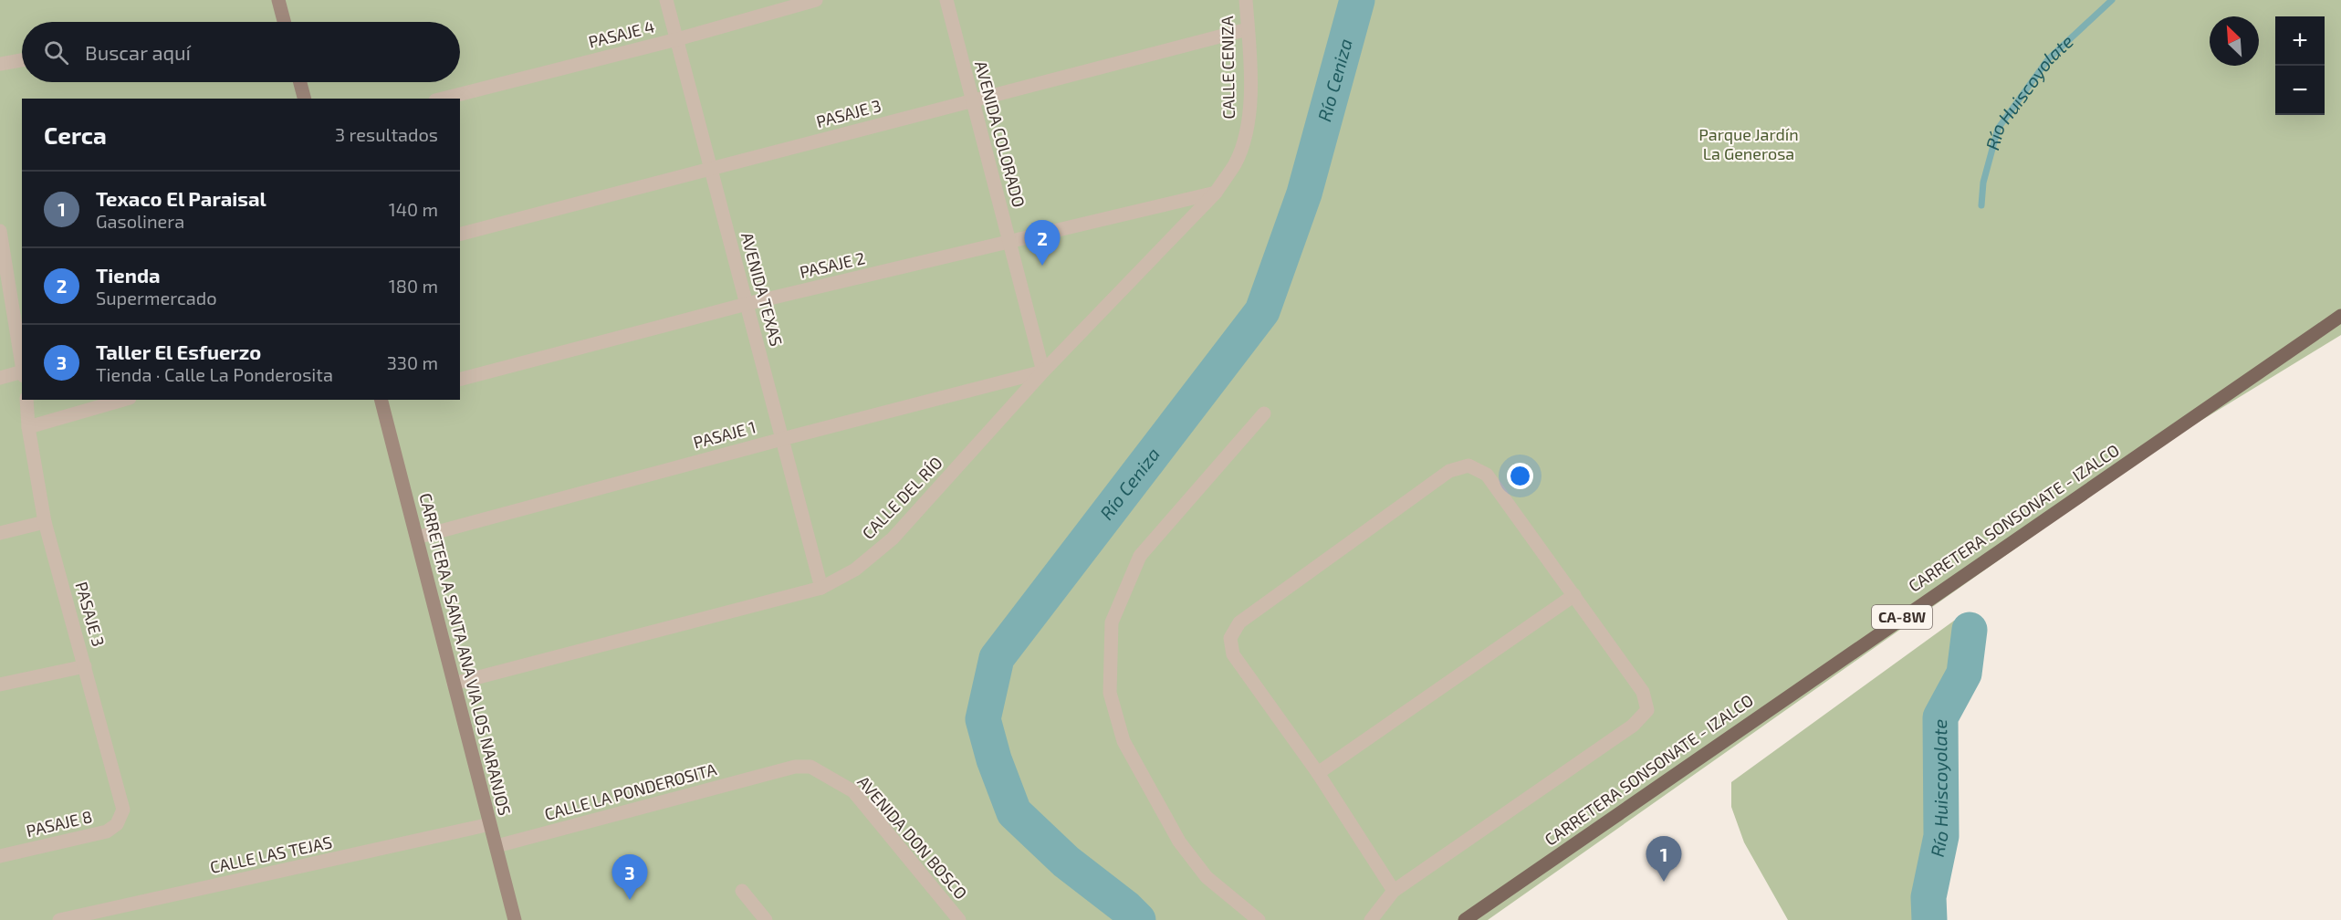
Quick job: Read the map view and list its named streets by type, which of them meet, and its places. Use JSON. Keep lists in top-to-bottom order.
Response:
{
  "streets": {
    "main road": ["CARRETERA SONSONATE - IZALCO", "CA-8W", "CARRETERA A SANTA ANA VIA LOS NARANJOS"],
    "street": [
      "PASAJE 4",
      "CALLE CENIZA",
      "PASAJE 3",
      "AVENIDA COLORADO",
      "PASAJE 2",
      "AVENIDA TEXAS",
      "PASAJE 1",
      "CALLE DEL RÍO",
      "CALLE LA PONDEROSITA",
      "PASAJE 8",
      "AVENIDA DON BOSCO",
      "CALLE LAS TEJAS"
    ]
  },
  "crossings": [
    ["PASAJE 4", "AVENIDA TEXAS"],
    ["CALLE CENIZA", "PASAJE 3"],
    ["CALLE CENIZA", "PASAJE 2"],
    ["CALLE CENIZA", "CALLE DEL RÍO"],
    ["PASAJE 3", "AVENIDA COLORADO"],
    ["PASAJE 3", "AVENIDA TEXAS"],
    ["PASAJE 3", "PASAJE 8"],
    ["AVENIDA COLORADO", "PASAJE 2"],
    ["AVENIDA COLORADO", "PASAJE 1"],
    ["AVENIDA COLORADO", "CALLE DEL RÍO"],
    ["PASAJE 2", "AVENIDA TEXAS"],
    ["PASAJE 2", "CALLE DEL RÍO"],
    ["AVENIDA TEXAS", "PASAJE 1"],
    ["AVENIDA TEXAS", "CALLE DEL RÍO"],
    ["PASAJE 1", "CALLE DEL RÍO"],
    ["PASAJE 1", "CARRETERA A SANTA ANA VIA LOS NARANJOS"],
    ["CALLE DEL RÍO", "CARRETERA A SANTA ANA VIA LOS NARANJOS"],
    ["CARRETERA A SANTA ANA VIA LOS NARANJOS", "CALLE LA PONDEROSITA"],
    ["CARRETERA A SANTA ANA VIA LOS NARANJOS", "CALLE LAS TEJAS"],
    ["CALLE LA PONDEROSITA", "AVENIDA DON BOSCO"]
  ],
  "water": ["Río Ceniza", "Río Huiscoyolate"],
  "parks": ["Parque Jardín La Generosa"],
  "north": "top left",
  "page": {
    "map_buttons": ["+", "−"],
    "search": "Buscar aquí",
    "heading": ["Cerca", "3 resultados"],
    "list": [
      {
        "mark": "1",
        "name": "Texaco El Paraisal",
        "note": "Gasolinera",
        "value": "140 m"
      },
      {
        "mark": "2",
        "name": "Tienda",
        "note": "Supermercado",
        "value": "180 m"
      },
      {
        "mark": "3",
        "name": "Taller El Esfuerzo",
        "note": "Tienda · Calle La Ponderosita",
        "value": "330 m"
      }
    ],
    "pins": ["2", "1", "3"]
  }
}
